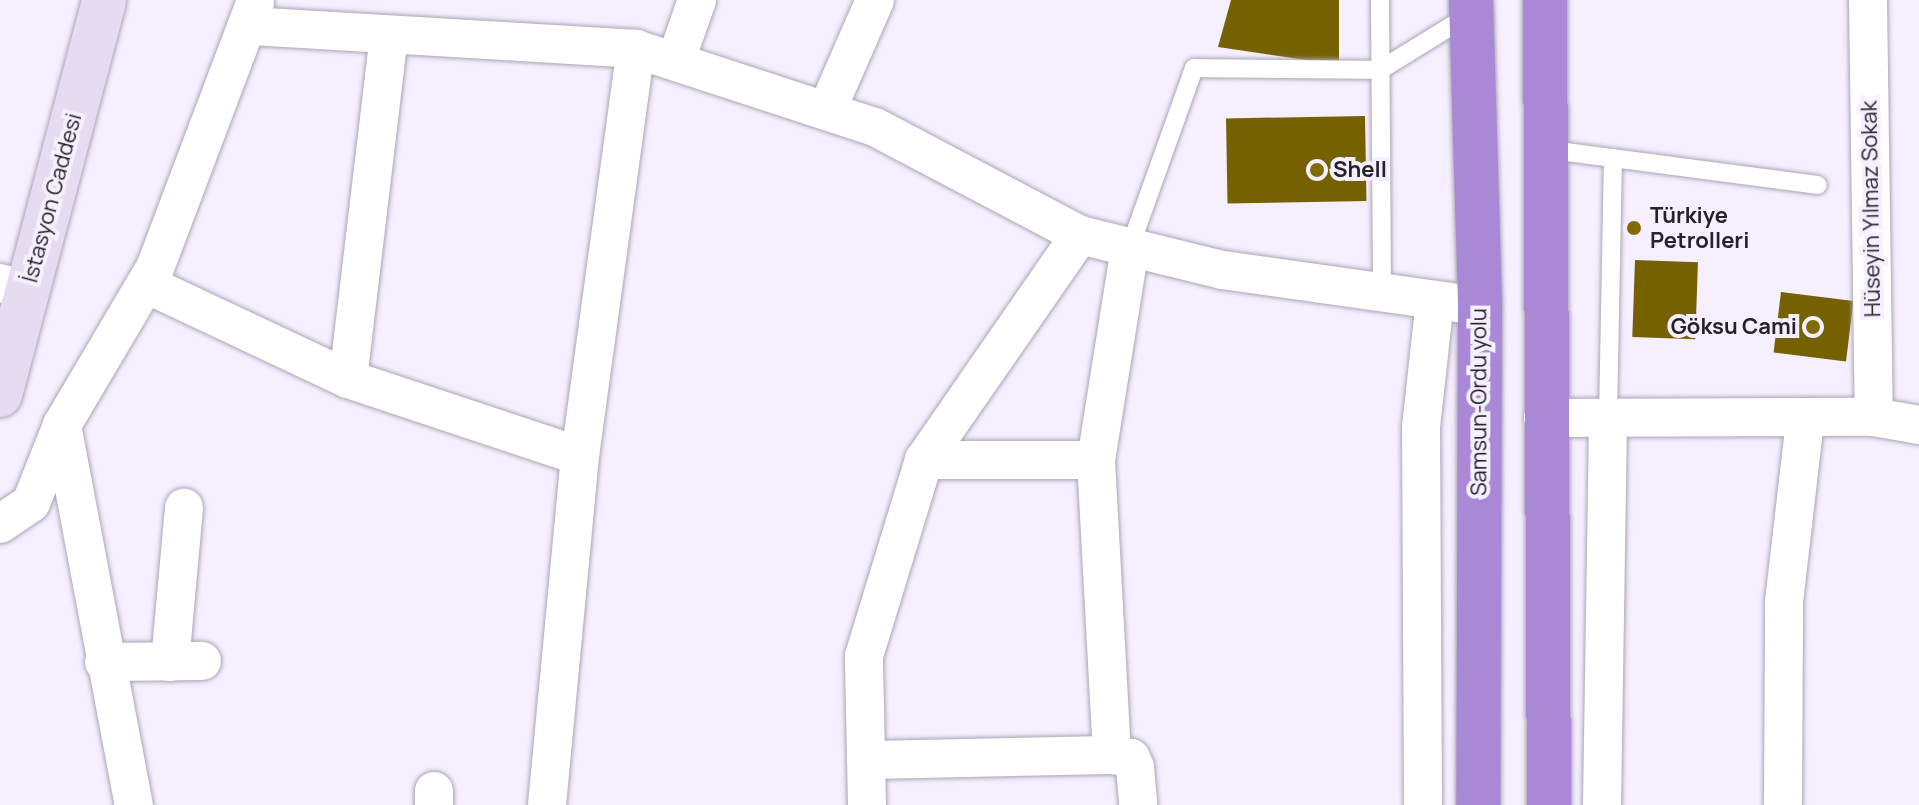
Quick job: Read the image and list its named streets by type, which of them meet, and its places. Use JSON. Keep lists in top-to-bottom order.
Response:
{
  "streets": {
    "highway": ["Samsun-Ordu yolu"],
    "main road": ["İstasyon Caddesi"],
    "street": ["Hüseyin Yılmaz Sokak"]
  },
  "places": ["Shell", "Türkiye Petrolleri", "Göksu Cami"]
}
